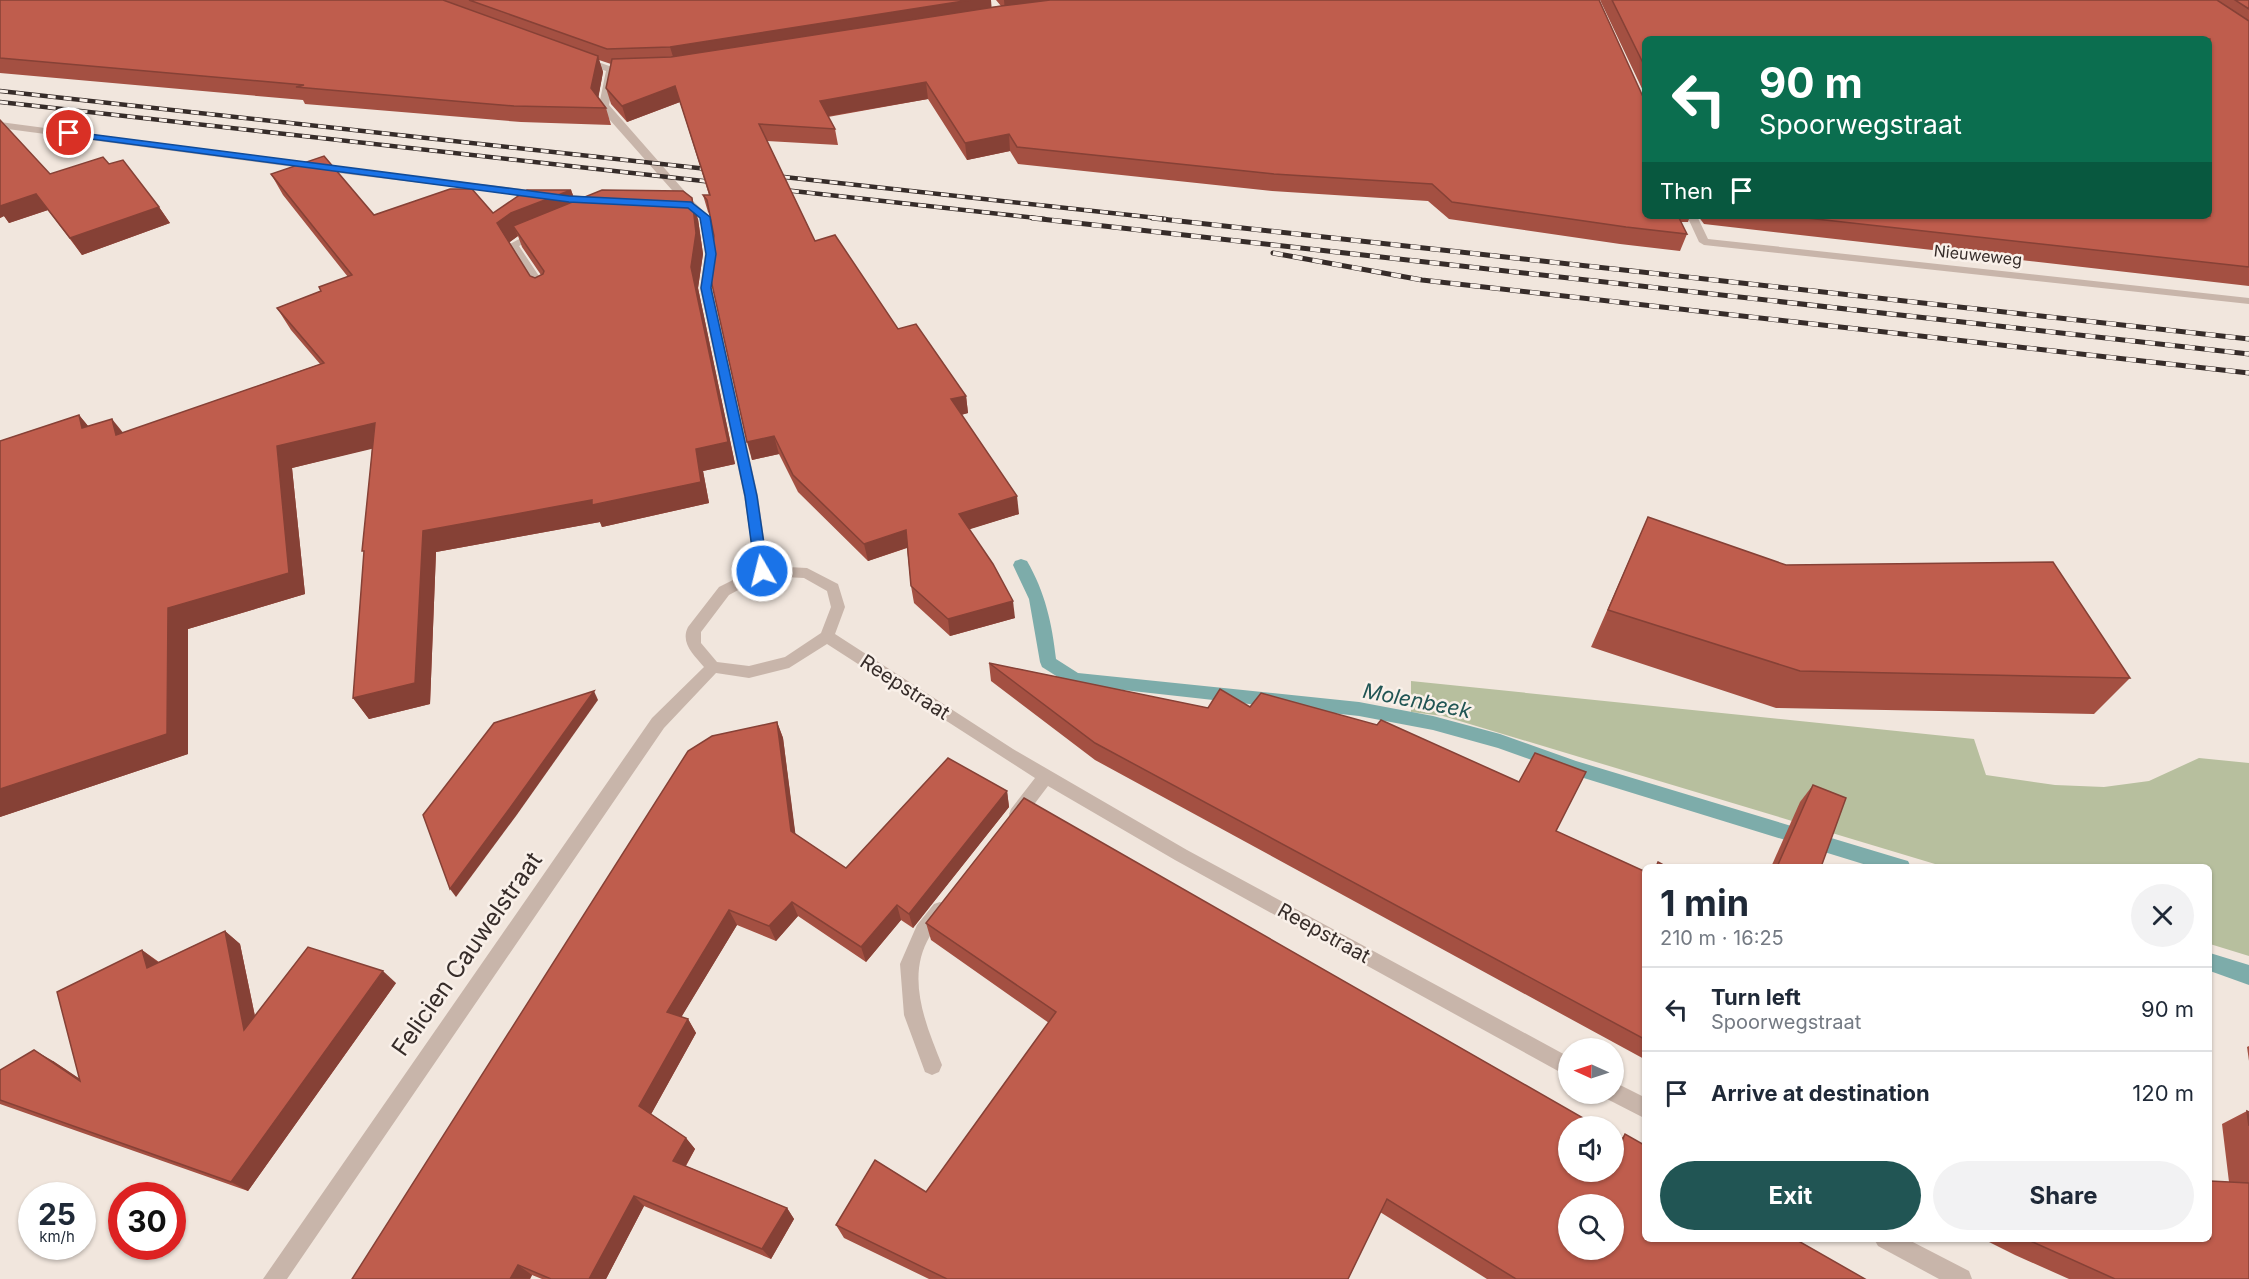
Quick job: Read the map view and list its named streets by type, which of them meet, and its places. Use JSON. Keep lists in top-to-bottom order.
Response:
{
  "streets": {
    "street": ["Nieuweweg", "Reepstraat", "Felicien Cauwelstraat"]
  },
  "crossings": [
    ["Reepstraat", "Felicien Cauwelstraat"]
  ],
  "water": ["Molenbeek"],
  "north": "left",
  "page": {
    "turn": ["90 m", "Spoorwegstraat"],
    "then": "Then",
    "heading": ["1 min", "210 m · 16:25"],
    "list": [
      {
        "name": "Turn left",
        "note": "Spoorwegstraat",
        "value": "90 m"
      },
      {
        "name": "Arrive at destination",
        "value": "120 m"
      }
    ],
    "buttons": ["Exit", "Share"],
    "speed": "25 km/h",
    "limit": "30"
  }
}
